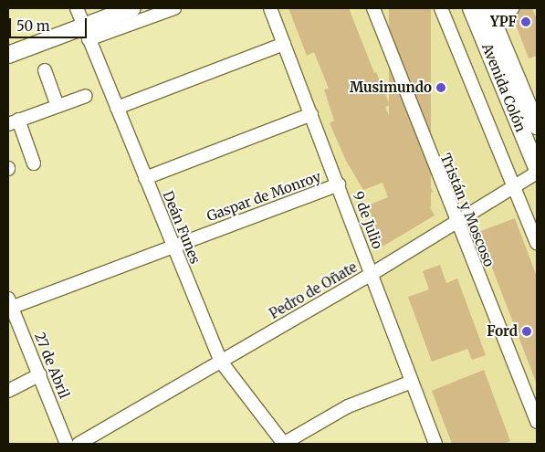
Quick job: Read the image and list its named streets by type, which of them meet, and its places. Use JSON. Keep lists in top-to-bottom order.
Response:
{
  "streets": {
    "main road": ["Avenida Colón"],
    "street": [
      "Gaspar de Monroy",
      "Tristán y Moscoso",
      "9 de Julio",
      "Deán Funes",
      "Pedro de Oñate",
      "27 de Abril"
    ]
  },
  "crossings": [
    ["Gaspar de Monroy", "9 de Julio"],
    ["Gaspar de Monroy", "Deán Funes"],
    ["Gaspar de Monroy", "27 de Abril"],
    ["Tristán y Moscoso", "Pedro de Oñate"],
    ["9 de Julio", "Pedro de Oñate"],
    ["Deán Funes", "Pedro de Oñate"]
  ],
  "places": ["YPF", "Musimundo", "Ford"],
  "scale_bar": "50 m"
}
